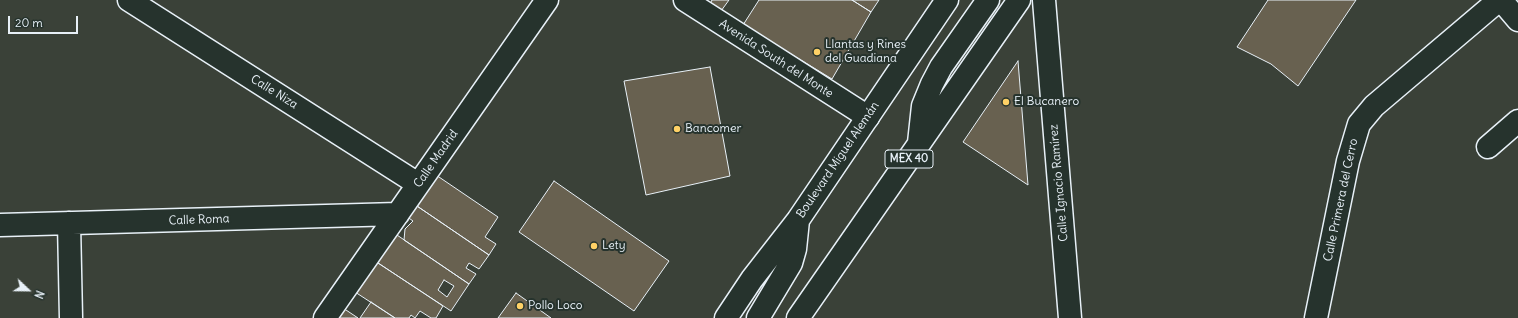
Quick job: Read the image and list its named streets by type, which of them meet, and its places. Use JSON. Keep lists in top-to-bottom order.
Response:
{
  "streets": {
    "main road": [
      "Avenida South del Monte",
      "Calle Niza",
      "Calle Madrid",
      "MEX 40",
      "Boulevard Miguel Alemán",
      "Calle Ignacio Ramírez",
      "Calle Primera del Cerro",
      "Calle Roma"
    ]
  },
  "crossings": [
    ["Avenida South del Monte", "Boulevard Miguel Alemán"],
    ["Calle Niza", "Calle Madrid"],
    ["Calle Madrid", "Calle Roma"]
  ],
  "places": [
    "Llantas y Rines del Guadiana",
    "El Bucanero",
    "Bancomer",
    "Lety",
    "Pollo Loco"
  ],
  "scale_bar": "20 m",
  "north": "right"
}
